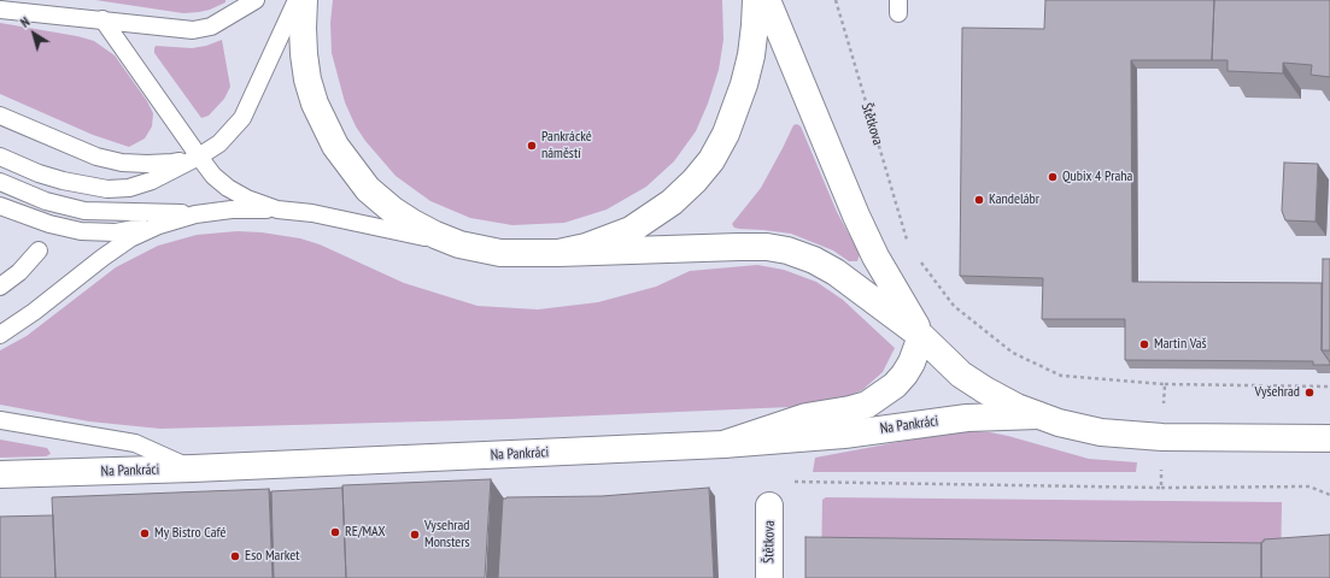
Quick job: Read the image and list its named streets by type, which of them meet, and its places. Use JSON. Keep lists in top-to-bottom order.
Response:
{
  "streets": {
    "street": ["Štětkova", "Na Pankráci"]
  },
  "places": [
    "Pankrácké náměstí",
    "Qubix 4 Praha",
    "Kandelábr",
    "Martin Vaš",
    "Vyšehrad",
    "RE/MAX",
    "My Bistro Café",
    "Vysehrad Monsters",
    "Eso Market"
  ],
  "north": "top left"
}
